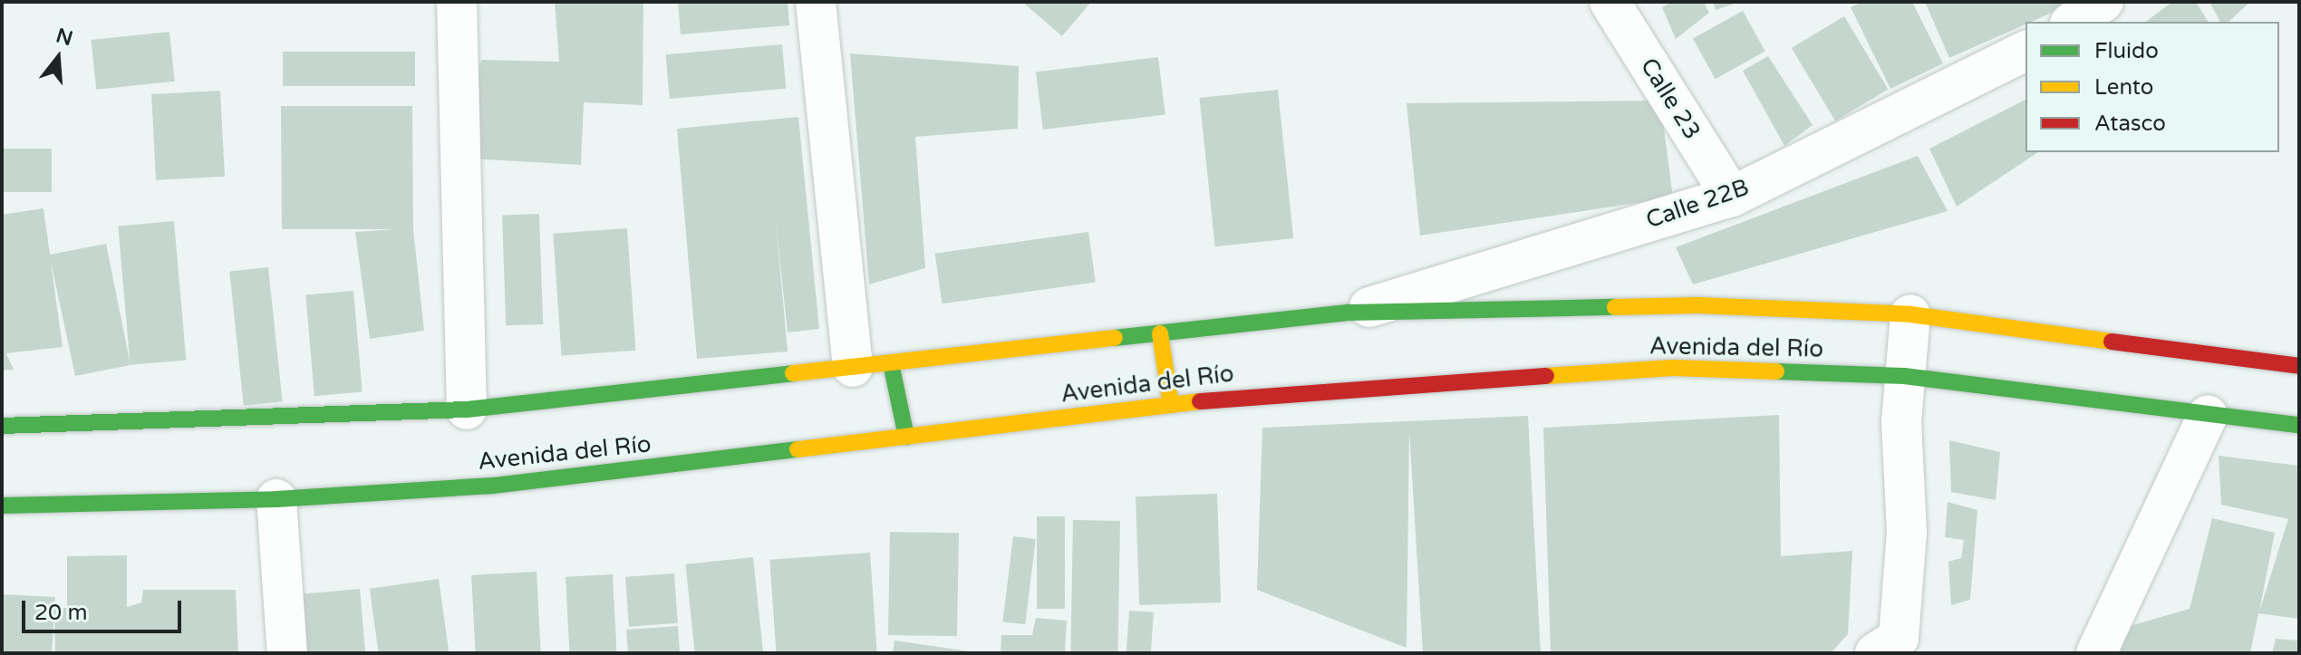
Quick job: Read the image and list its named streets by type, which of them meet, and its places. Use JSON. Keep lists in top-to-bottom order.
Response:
{
  "streets": {
    "main road": ["Avenida del Río"],
    "street": ["Calle 23", "Calle 22B"]
  },
  "crossings": [
    ["Calle 23", "Calle 22B"],
    ["Calle 22B", "Avenida del Río"]
  ],
  "legend": ["Fluido", "Lento", "Atasco"],
  "scale_bar": "20 m",
  "north": "top"
}
